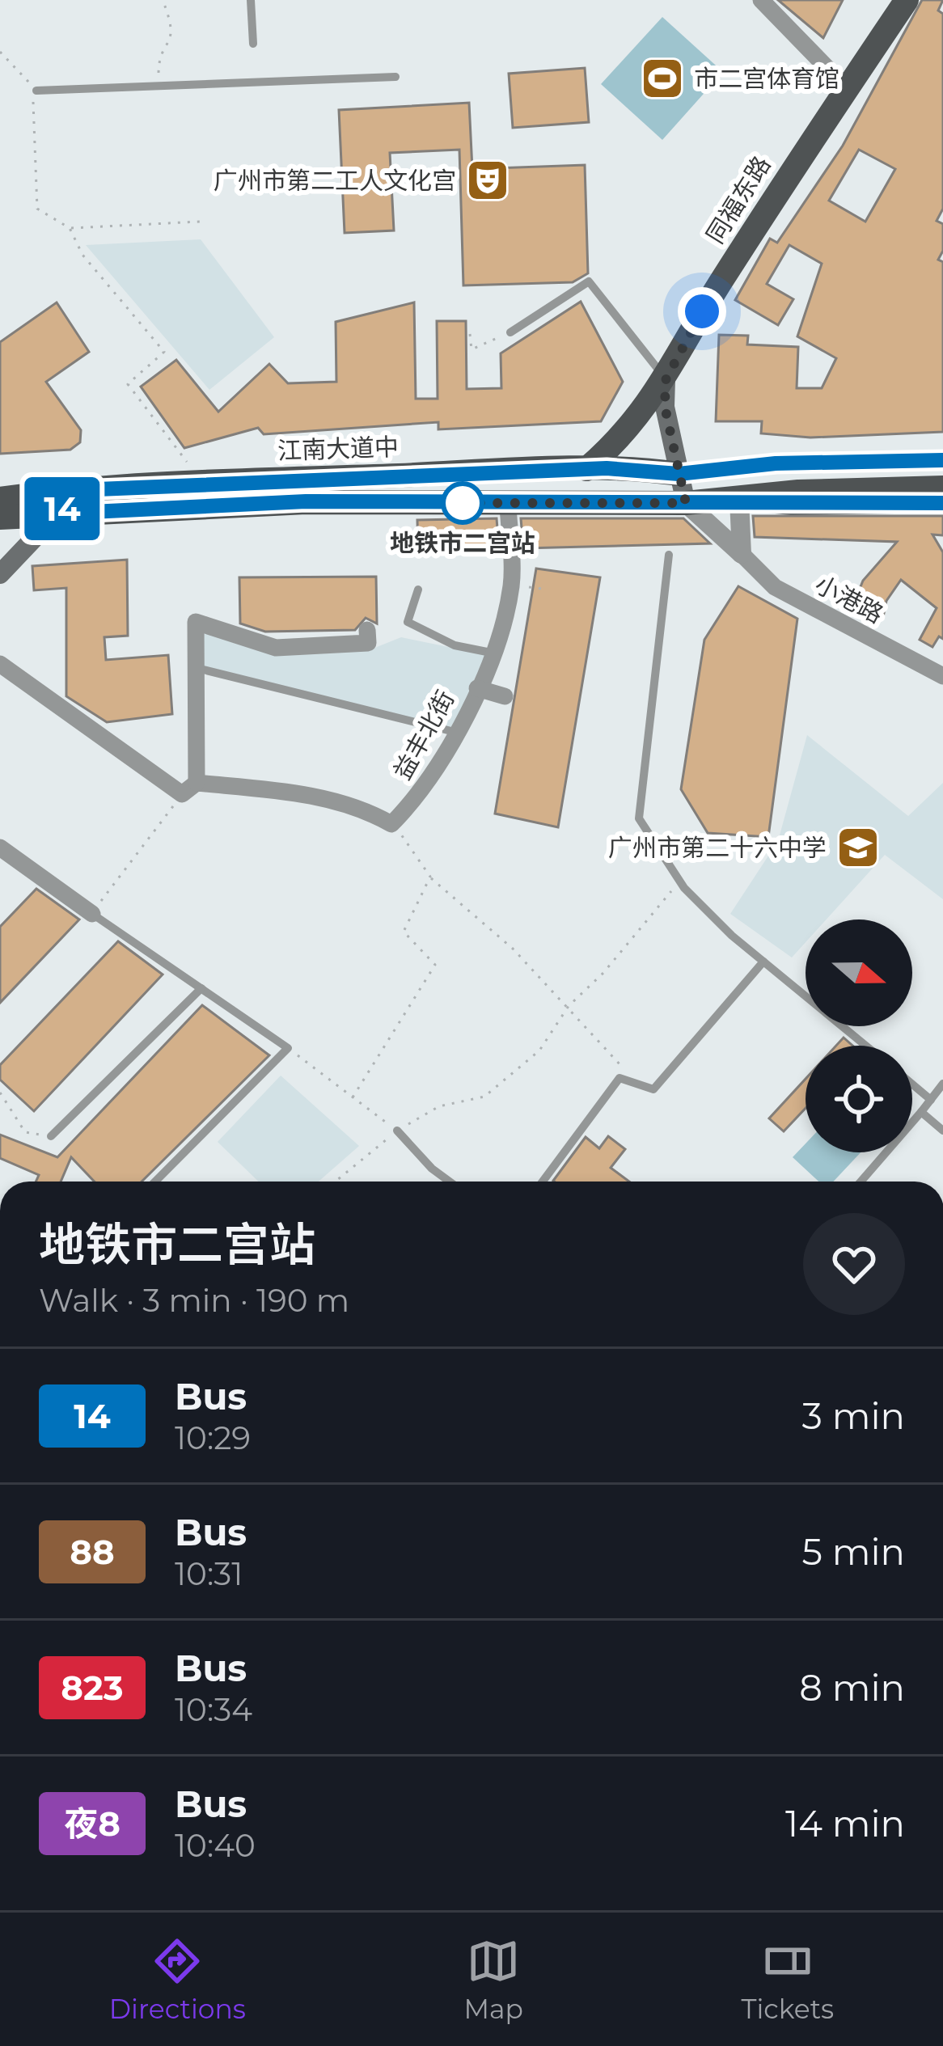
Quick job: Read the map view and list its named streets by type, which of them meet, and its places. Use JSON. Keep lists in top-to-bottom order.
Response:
{
  "streets": {
    "main road": ["同福东路", "江南大道中"],
    "street": ["小港路", "益丰北街"]
  },
  "crossings": [
    ["同福东路", "江南大道中"]
  ],
  "places": {
    "sports": ["市二宫体育馆"],
    "theatre": ["广州市第二工人文化宫"],
    "other": ["地铁市二宫站"],
    "school or university": ["广州市第二十六中学"]
  },
  "lines": ["bus line 14"],
  "north": "right",
  "page": {
    "on_map": "14",
    "heading": ["地铁市二宫站", "Walk · 3 min · 190 m"],
    "list": [
      {
        "mark": "14",
        "name": "Bus",
        "note": "10:29",
        "value": "3 min"
      },
      {
        "mark": "88",
        "name": "Bus",
        "note": "10:31",
        "value": "5 min"
      },
      {
        "mark": "823",
        "name": "Bus",
        "note": "10:34",
        "value": "8 min"
      },
      {
        "mark": "夜8",
        "name": "Bus",
        "note": "10:40",
        "value": "14 min"
      }
    ],
    "tabs": ["Directions", "Map", "Tickets"]
  }
}
